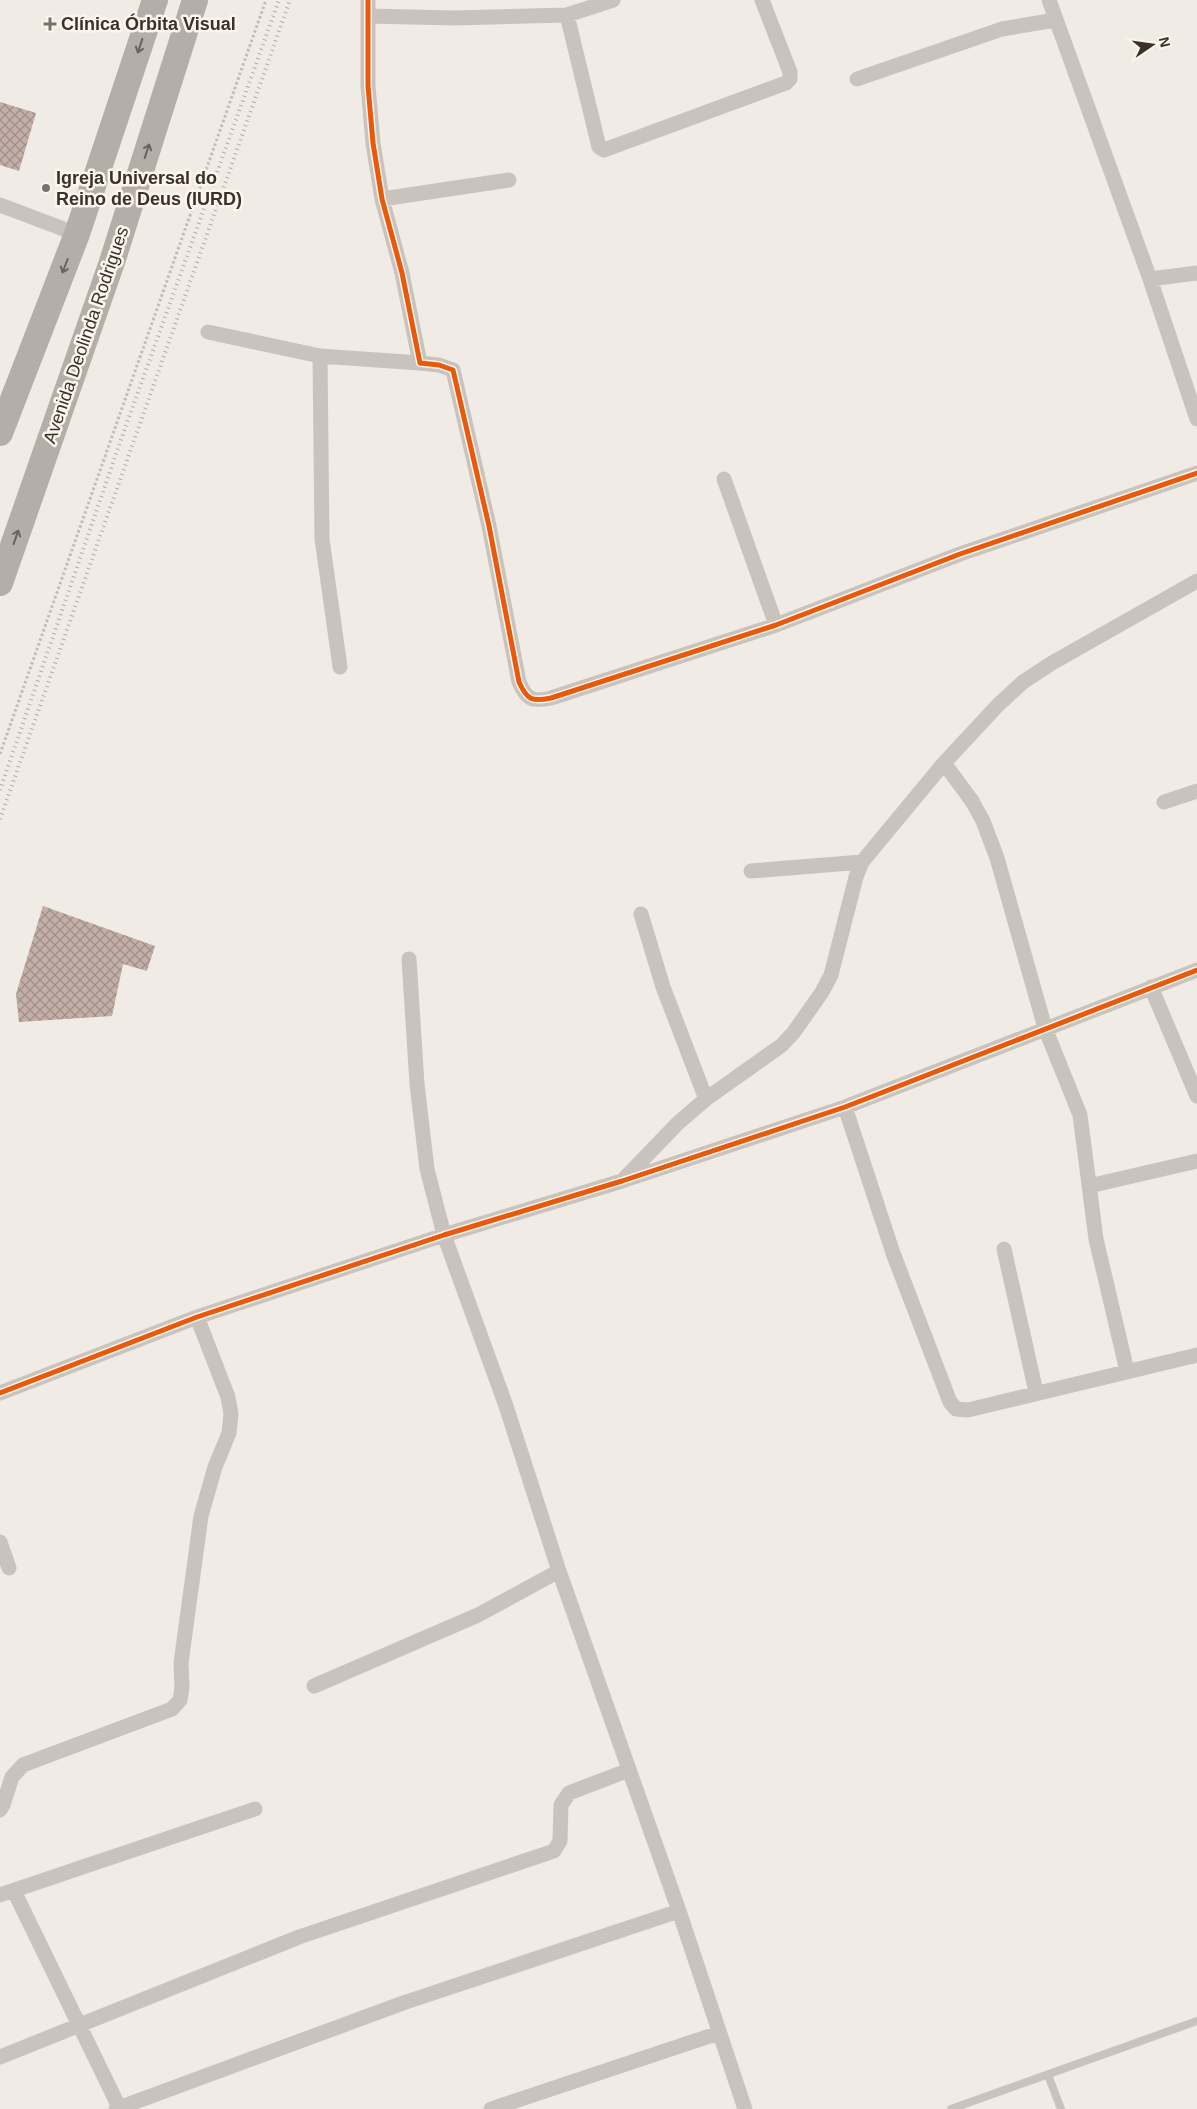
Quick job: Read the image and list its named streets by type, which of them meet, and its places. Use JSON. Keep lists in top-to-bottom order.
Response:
{
  "streets": {
    "highway": ["Avenida Deolinda Rodrigues"]
  },
  "places": {
    "health": ["Clínica Órbita Visual"],
    "other": ["Igreja Universal do Reino de Deus (IURD)"]
  },
  "north": "right"
}
